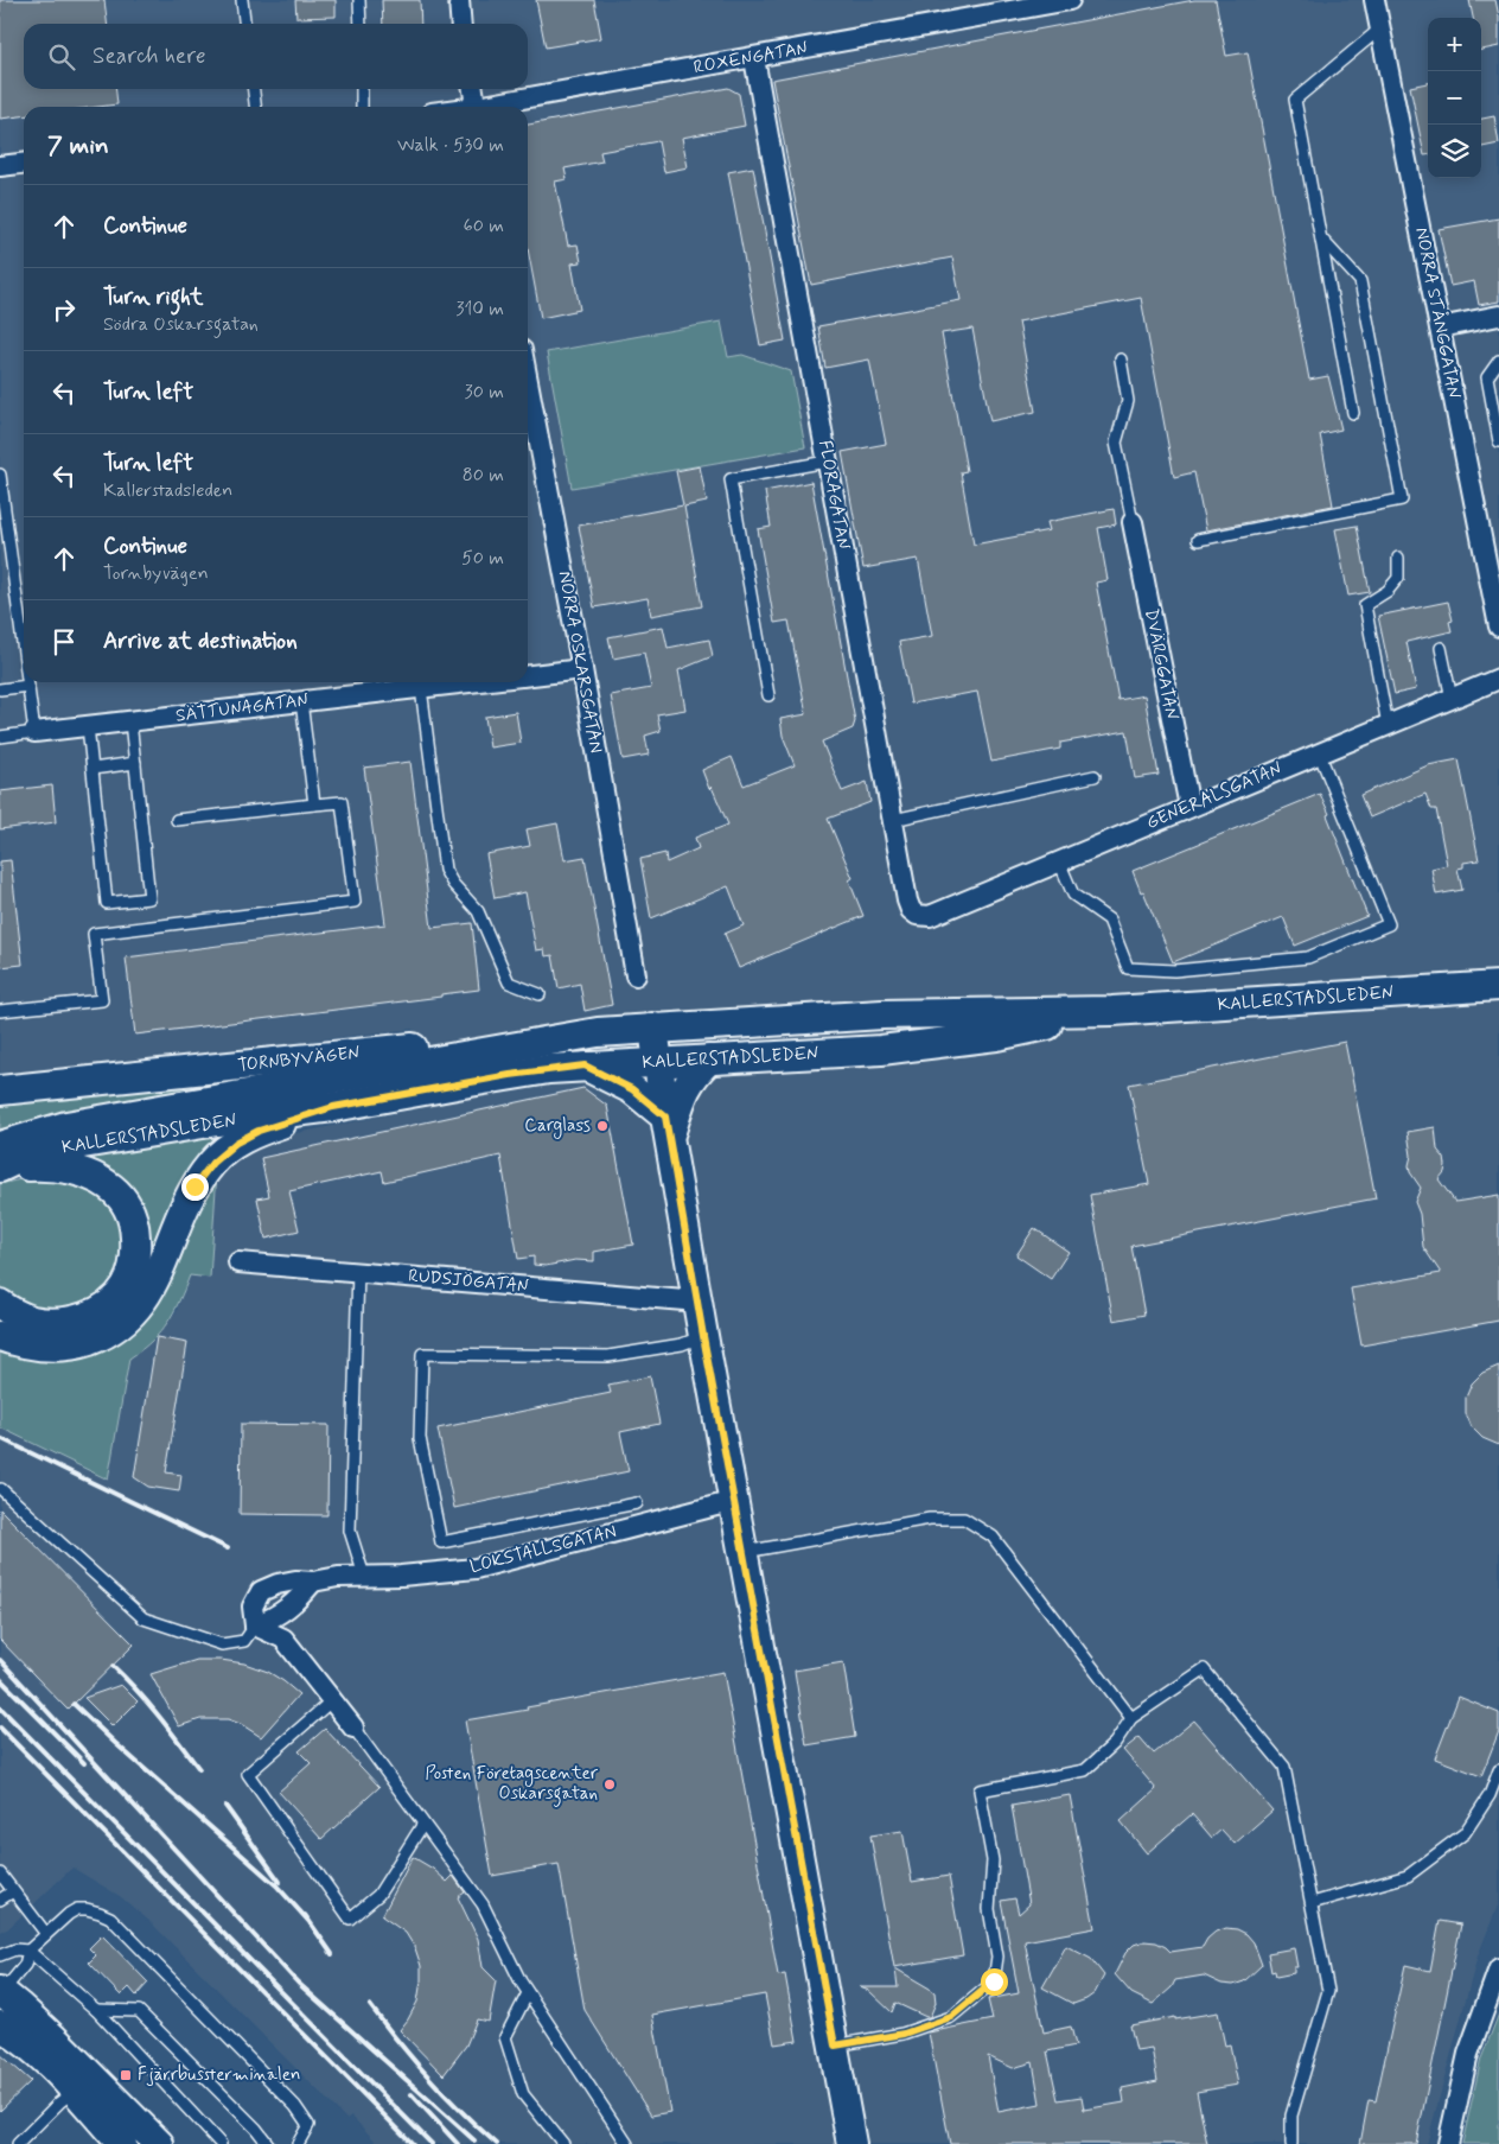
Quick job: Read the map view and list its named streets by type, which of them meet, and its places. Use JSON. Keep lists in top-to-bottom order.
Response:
{
  "streets": {
    "main road": ["KALLERSTADSLEDEN", "TORNBYVÄGEN"],
    "street": [
      "ROXENGATAN",
      "NORRA STÅNGGATAN",
      "FLORAGATAN",
      "NORRA OSKARSGATAN",
      "DVÄRGGATAN",
      "SÄTTUNAGATAN",
      "GENERALSGATAN",
      "RUDSJÖGATAN",
      "LOKSTALLSGATAN"
    ]
  },
  "crossings": [
    ["ROXENGATAN", "FLORAGATAN"],
    ["FLORAGATAN", "GENERALSGATAN"],
    ["NORRA OSKARSGATAN", "SÄTTUNAGATAN"],
    ["DVÄRGGATAN", "GENERALSGATAN"],
    ["KALLERSTADSLEDEN", "TORNBYVÄGEN"]
  ],
  "places": {
    "other": ["Carglass", "Posten Företagscenter Oskarsgatan"],
    "transit": ["Fjärrbussterminalen"]
  },
  "page": {
    "map_buttons": ["+", "−"],
    "search": "Search here",
    "heading": ["7 min", "Walk · 530 m"],
    "list": [
      ["Continue", "60 m"],
      ["Turn right", "Södra Oskarsgatan", "310 m"],
      ["Turn left", "30 m"],
      ["Turn left", "Kallerstadsleden", "80 m"],
      ["Continue", "Tornbyvägen", "50 m"],
      "Arrive at destination"
    ]
  }
}
